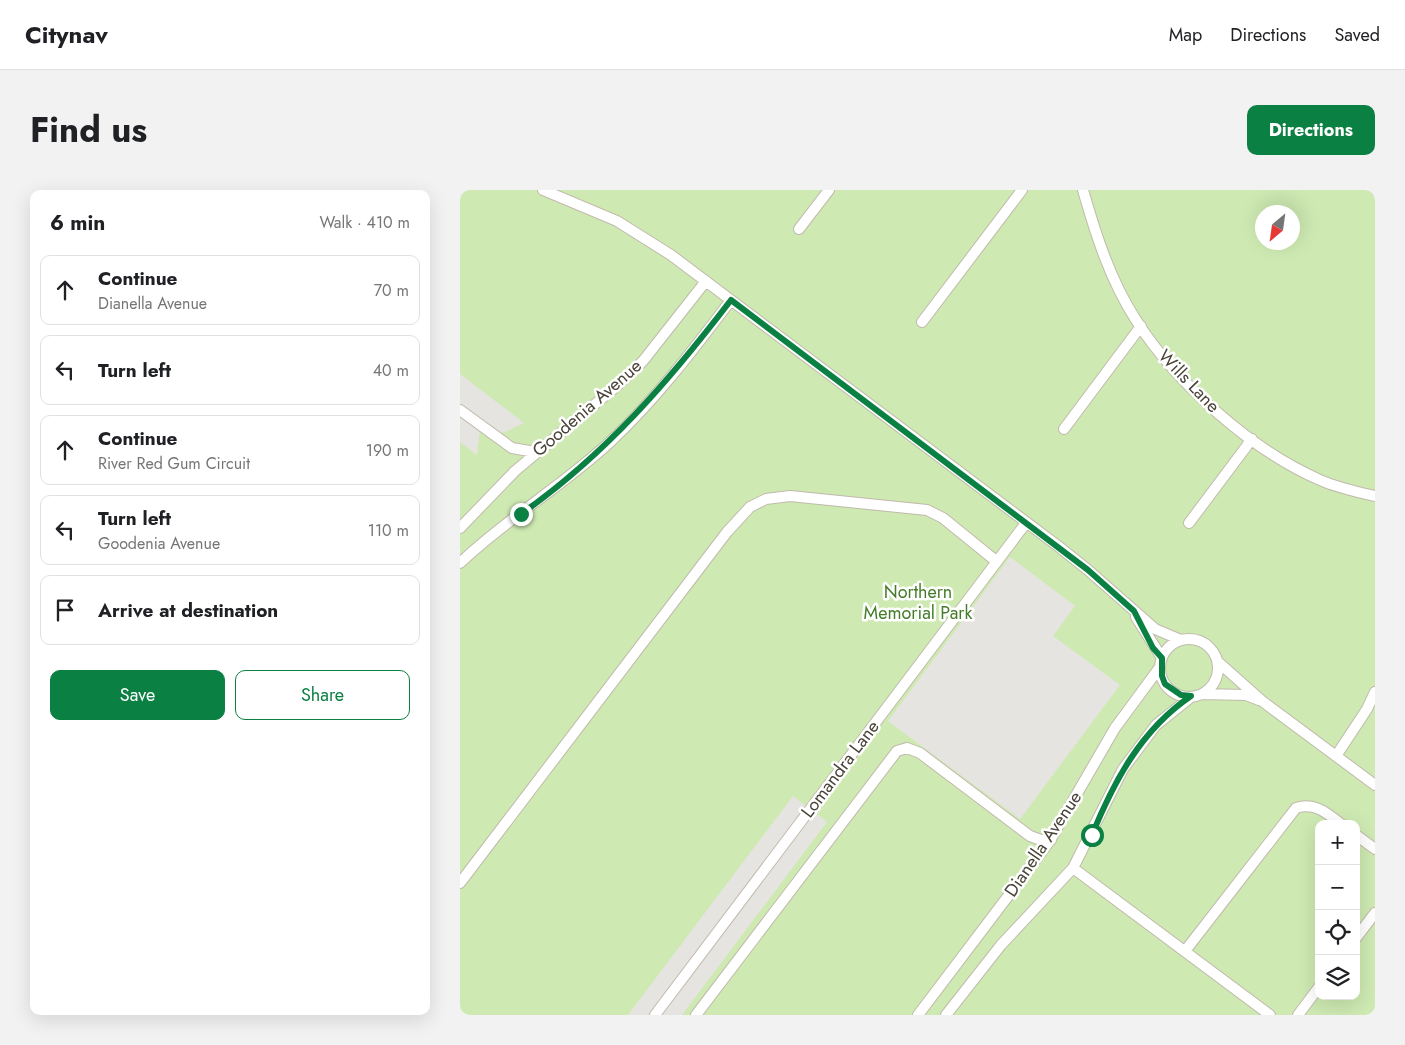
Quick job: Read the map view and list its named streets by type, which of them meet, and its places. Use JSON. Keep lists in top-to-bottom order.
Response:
{
  "streets": {
    "lane": [
      "Wills Lane",
      "Goodenia Avenue",
      "Lomandra Lane",
      "Dianella Avenue"
    ]
  },
  "parks": ["Northern Memorial Park"],
  "north": "bottom left",
  "page": {
    "header": "Citynav",
    "nav": ["Map", "Directions", "Saved"],
    "title": "Find us",
    "buttons": [
      "Directions",
      ["Save", "Share"]
    ],
    "heading": ["6 min", "Walk · 410 m"],
    "list": [
      ["Continue", "Dianella Avenue", "70 m"],
      ["Turn left", "40 m"],
      ["Continue", "River Red Gum Circuit", "190 m"],
      ["Turn left", "Goodenia Avenue", "110 m"],
      "Arrive at destination"
    ],
    "map_buttons": ["+", "−"]
  }
}
